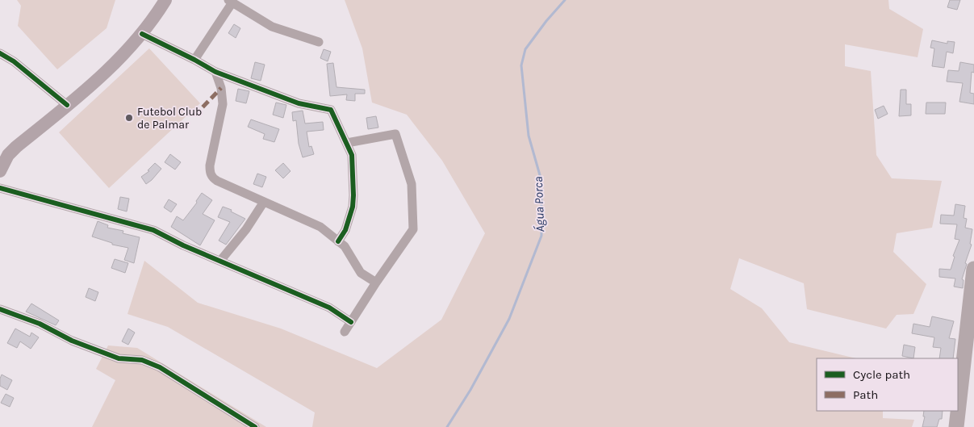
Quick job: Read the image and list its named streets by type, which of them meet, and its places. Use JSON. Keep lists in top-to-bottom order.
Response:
{
  "water": ["Água Porca"],
  "places": ["Futebol Club de Palmar"],
  "legend": ["Cycle path", "Path"]
}
